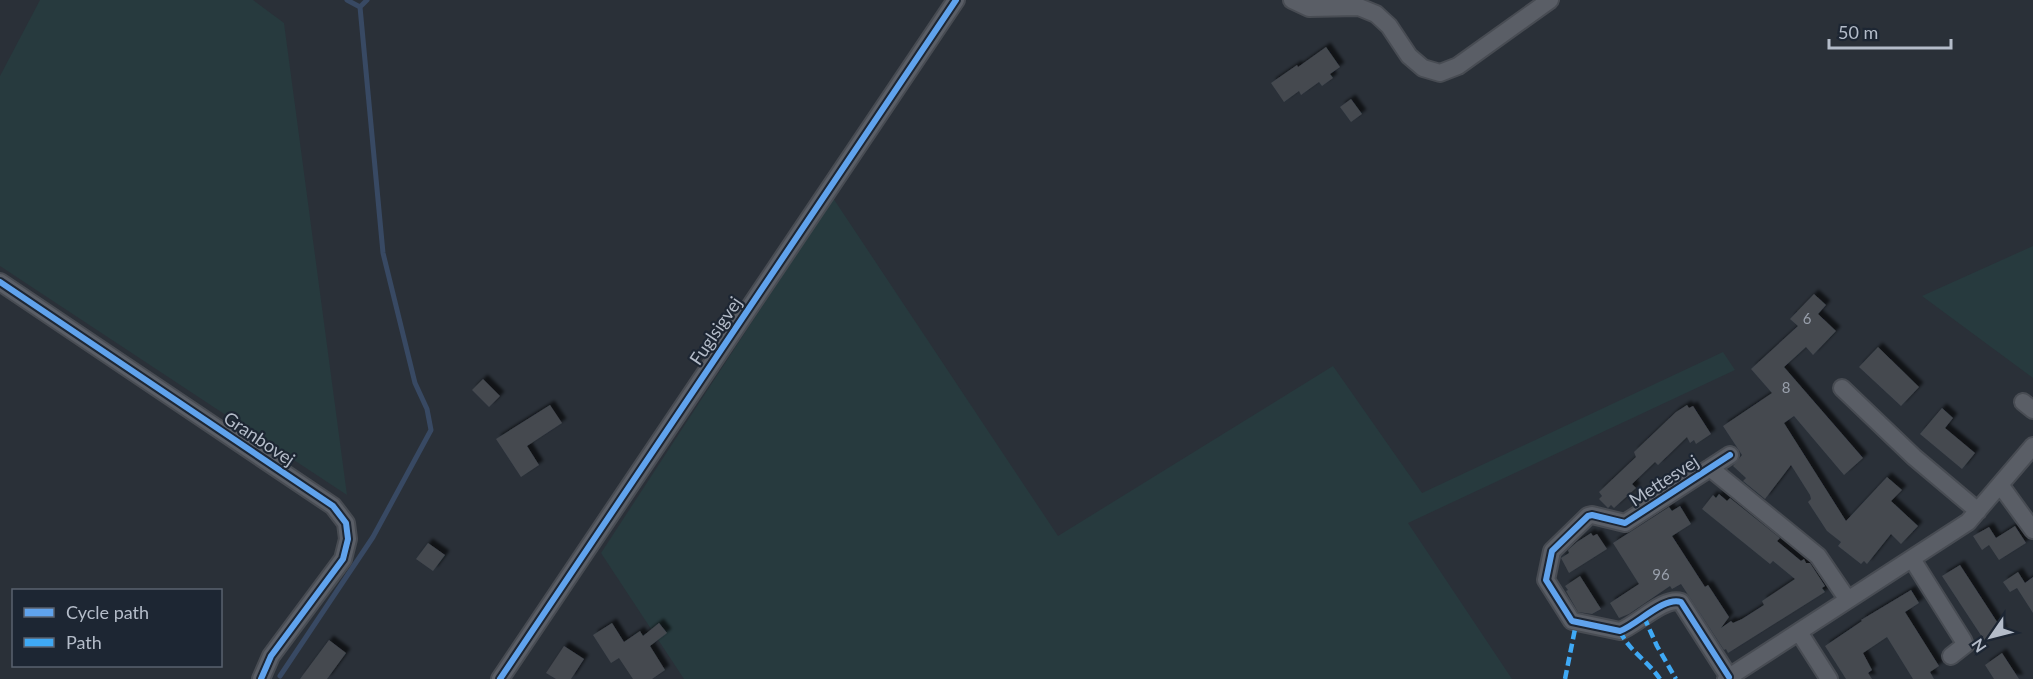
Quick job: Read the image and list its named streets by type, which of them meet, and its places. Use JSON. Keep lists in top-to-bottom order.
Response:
{
  "streets": {
    "street": ["Fuglsigvej", "Granbovej", "Mettesvej"]
  },
  "house_numbers": ["6", "8", "96"],
  "legend": ["Cycle path", "Path"],
  "scale_bar": "50 m",
  "north": "bottom left"
}
